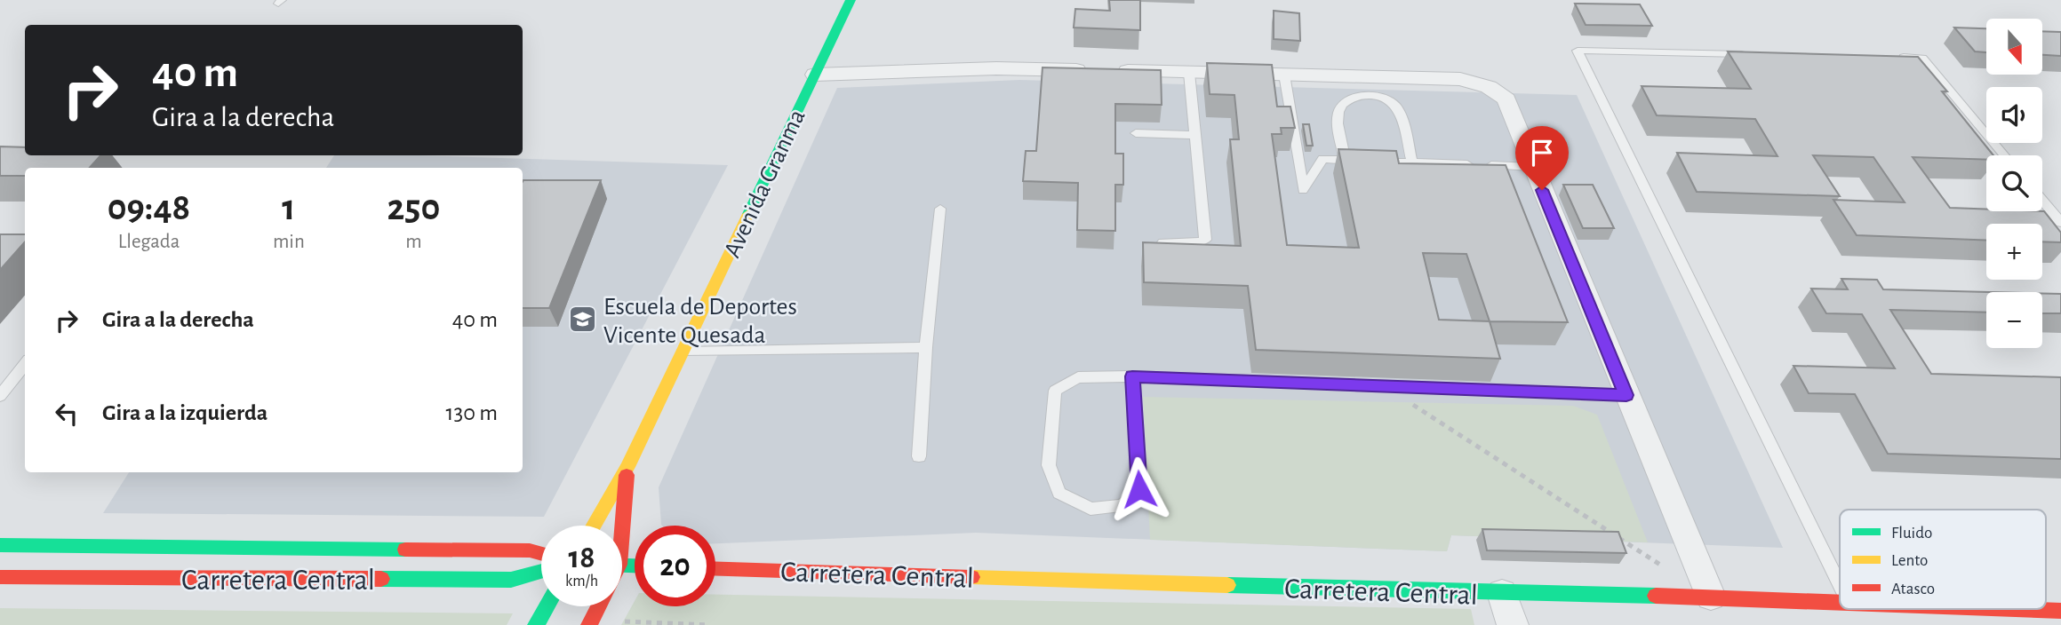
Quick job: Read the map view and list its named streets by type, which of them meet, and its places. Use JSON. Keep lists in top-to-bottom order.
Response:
{
  "streets": {
    "main road": ["Avenida Granma", "Carretera Central"]
  },
  "places": {
    "school or university": ["Escuela de Deportes Vicente Quesada"]
  },
  "legend": ["Fluido", "Lento", "Atasco"],
  "north": "bottom",
  "page": {
    "map_buttons": ["+", "−"],
    "turn": ["40 m", "Gira a la derecha"],
    "eta": [
      "09:48",
      "Llegada",
      "1",
      "min",
      "250",
      "m"
    ],
    "list": [
      {
        "name": "Gira a la derecha",
        "value": "40 m"
      },
      {
        "name": "Gira a la izquierda",
        "value": "130 m"
      }
    ],
    "speed": "18 km/h",
    "limit": "20"
  }
}
